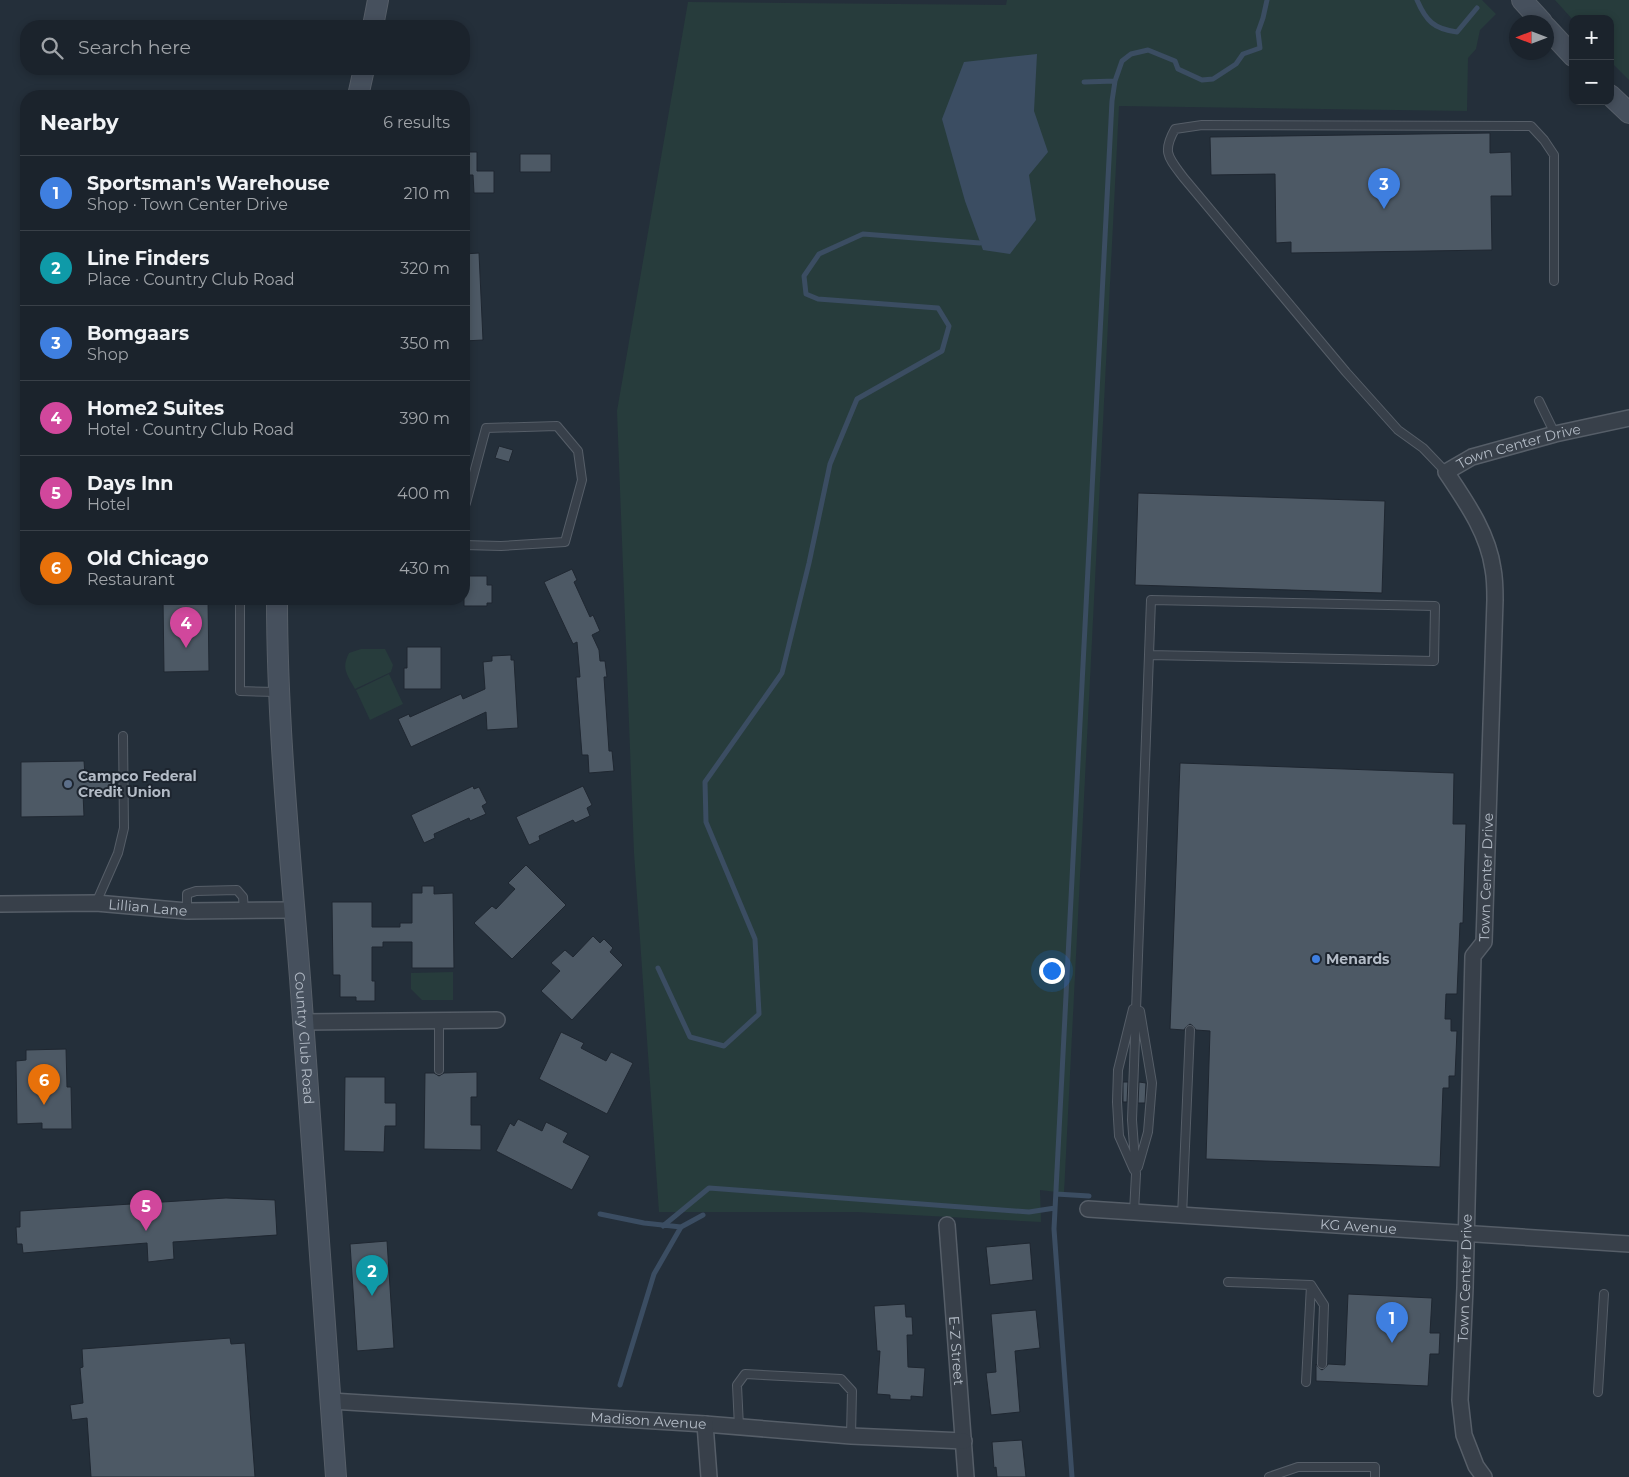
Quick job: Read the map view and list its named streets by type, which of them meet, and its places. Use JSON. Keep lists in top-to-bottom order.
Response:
{
  "streets": {
    "street": [
      "Town Center Drive",
      "Lillian Lane",
      "Country Club Road",
      "KG Avenue",
      "E-Z Street",
      "Madison Avenue"
    ]
  },
  "crossings": [
    ["Town Center Drive", "KG Avenue"],
    ["Lillian Lane", "Country Club Road"],
    ["Country Club Road", "Madison Avenue"],
    ["E-Z Street", "Madison Avenue"]
  ],
  "places": ["Campco Federal Credit Union", "Menards"],
  "north": "left",
  "page": {
    "map_buttons": ["+", "−"],
    "search": "Search here",
    "heading": ["Nearby", "6 results"],
    "list": [
      {
        "mark": "1",
        "name": "Sportsman's Warehouse",
        "note": "Shop · Town Center Drive",
        "value": "210 m"
      },
      {
        "mark": "2",
        "name": "Line Finders",
        "note": "Place · Country Club Road",
        "value": "320 m"
      },
      {
        "mark": "3",
        "name": "Bomgaars",
        "note": "Shop",
        "value": "350 m"
      },
      {
        "mark": "4",
        "name": "Home2 Suites",
        "note": "Hotel · Country Club Road",
        "value": "390 m"
      },
      {
        "mark": "5",
        "name": "Days Inn",
        "note": "Hotel",
        "value": "400 m"
      },
      {
        "mark": "6",
        "name": "Old Chicago",
        "note": "Restaurant",
        "value": "430 m"
      }
    ],
    "pins": [
      "3",
      "4",
      "6",
      "5",
      "2",
      "1"
    ]
  }
}
